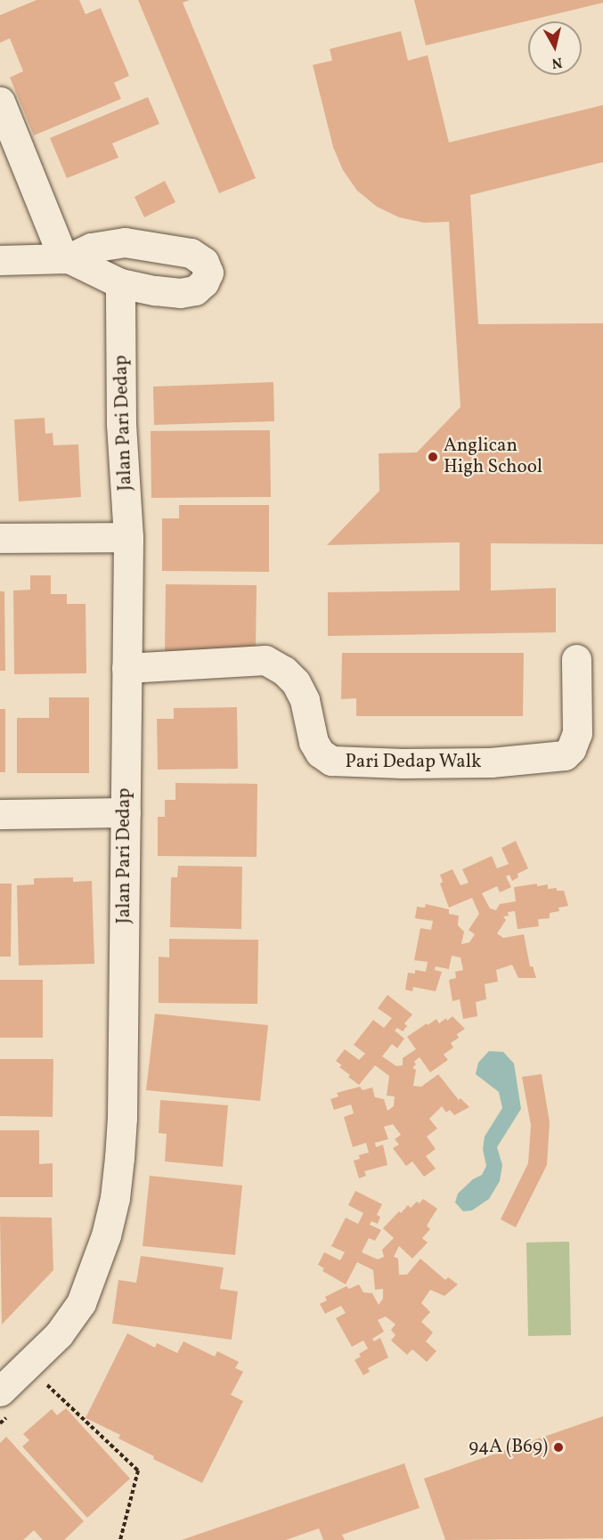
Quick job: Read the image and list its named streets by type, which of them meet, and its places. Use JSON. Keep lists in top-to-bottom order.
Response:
{
  "streets": {
    "street": ["Jalan Pari Dedap", "Pari Dedap Walk"]
  },
  "crossings": [
    ["Jalan Pari Dedap", "Pari Dedap Walk"]
  ],
  "places": ["Anglican High School", "94A (B69)"],
  "north": "bottom"
}
